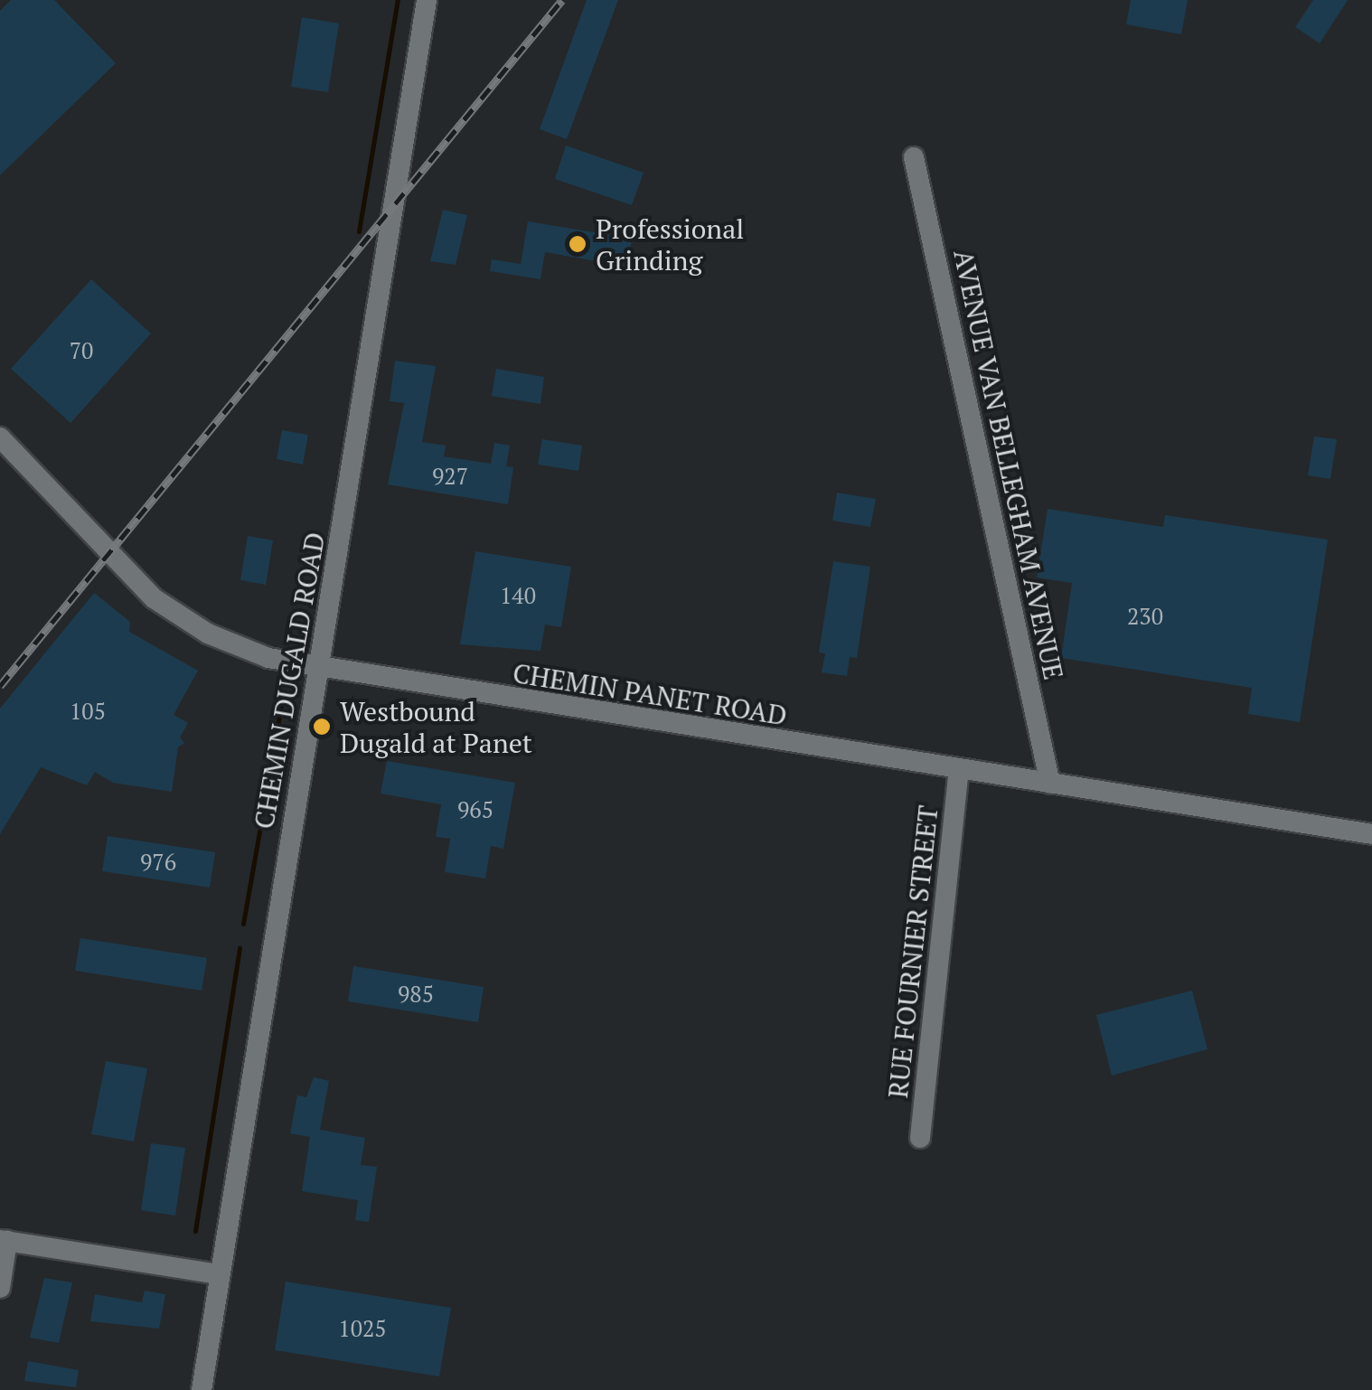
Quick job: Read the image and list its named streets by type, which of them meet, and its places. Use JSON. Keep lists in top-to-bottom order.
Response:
{
  "streets": {
    "street": [
      "AVENUE VAN BELLEGHAM AVENUE",
      "CHEMIN DUGALD ROAD",
      "CHEMIN PANET ROAD",
      "RUE FOURNIER STREET"
    ]
  },
  "crossings": [
    ["AVENUE VAN BELLEGHAM AVENUE", "CHEMIN PANET ROAD"],
    ["CHEMIN DUGALD ROAD", "CHEMIN PANET ROAD"],
    ["CHEMIN PANET ROAD", "RUE FOURNIER STREET"]
  ],
  "places": ["Professional Grinding", "Westbound Dugald at Panet"],
  "house_numbers": [
    "70",
    "927",
    "140",
    "230",
    "105",
    "965",
    "976",
    "985",
    "1025"
  ]
}
